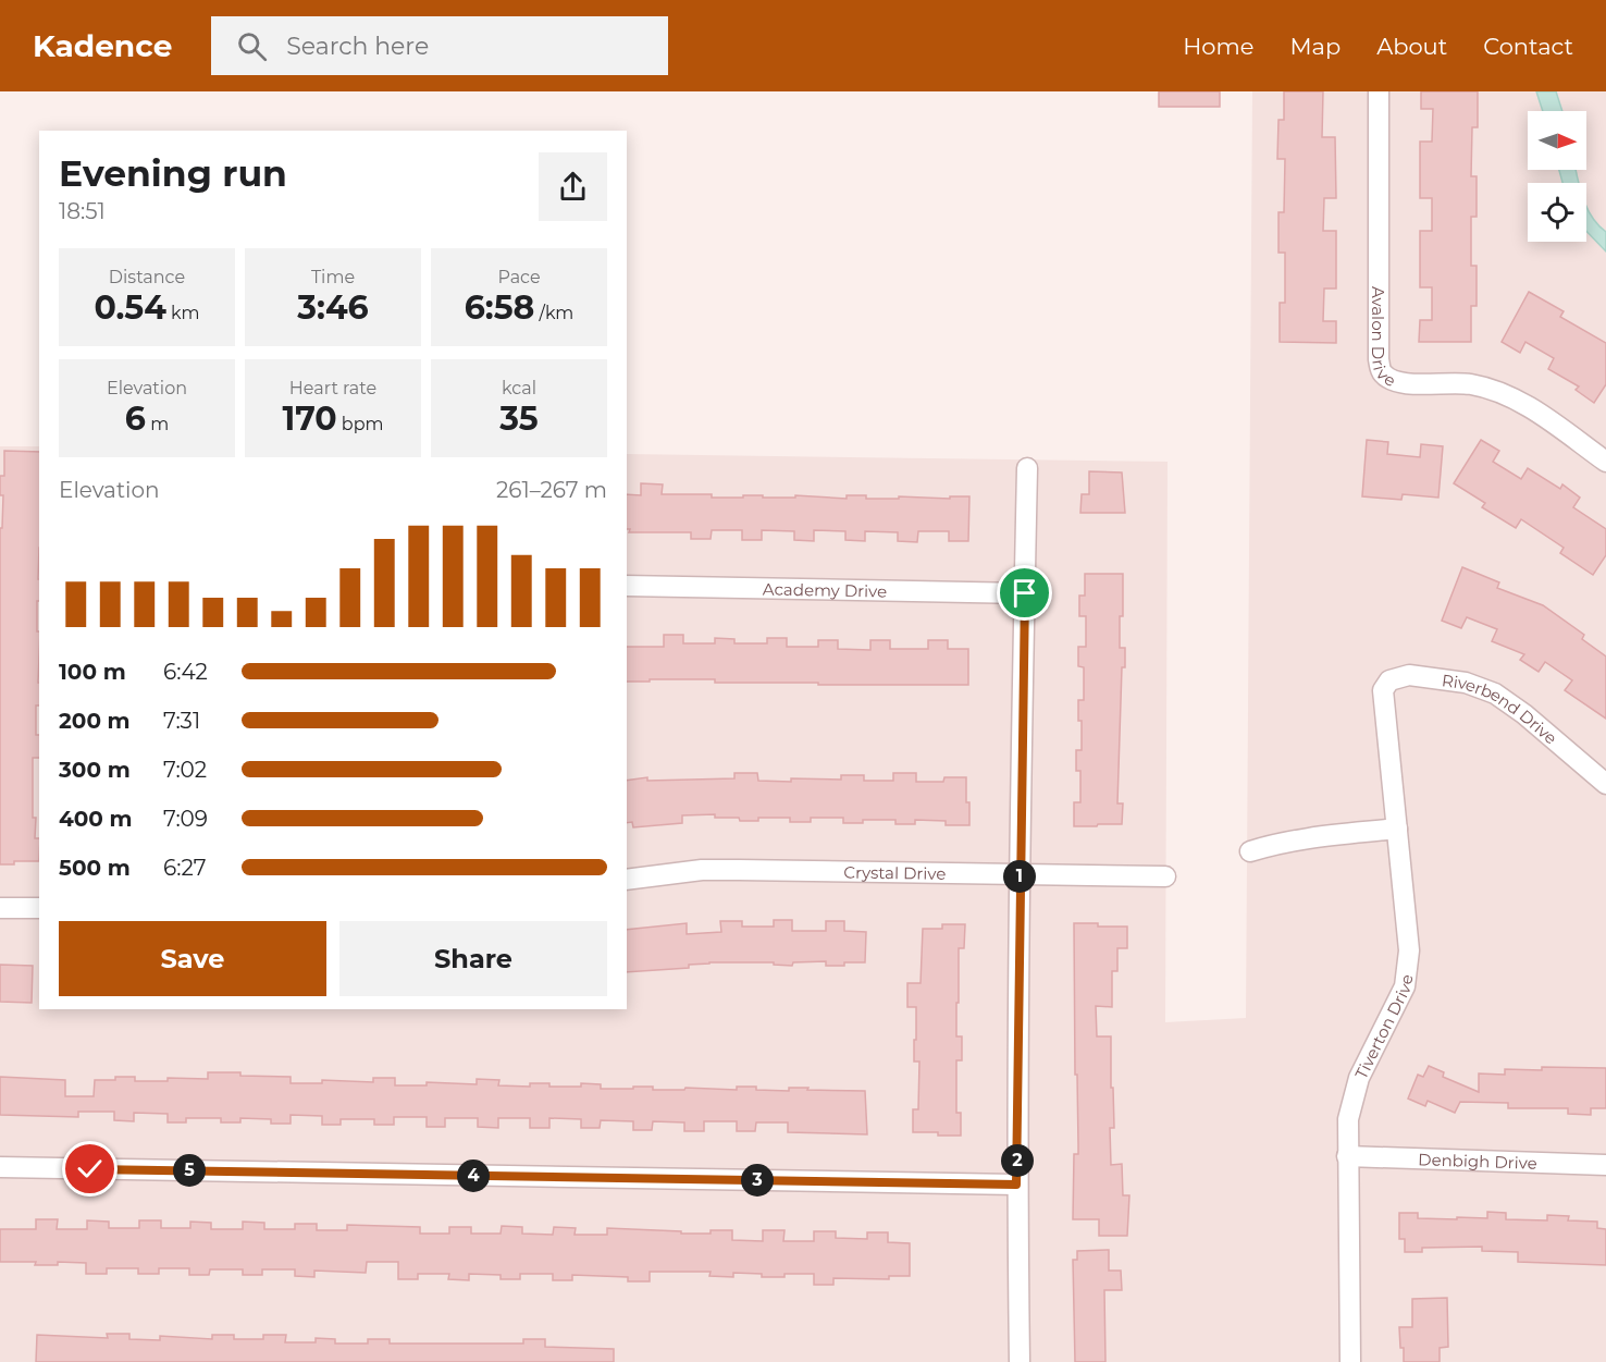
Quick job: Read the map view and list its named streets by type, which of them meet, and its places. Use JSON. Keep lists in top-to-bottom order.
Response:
{
  "streets": {
    "street": [
      "Avalon Drive",
      "Academy Drive",
      "Riverbend Drive",
      "Crystal Drive",
      "Tiverton Drive",
      "Denbigh Drive"
    ]
  },
  "crossings": [
    ["Riverbend Drive", "Tiverton Drive"],
    ["Tiverton Drive", "Denbigh Drive"]
  ],
  "north": "right",
  "page": {
    "header": "Kadence",
    "search": "Search here",
    "nav": [
      "Home",
      "Map",
      "About",
      "Contact"
    ],
    "heading": ["Evening run", "18:51"],
    "stats": [
      ["Distance", "0.54 km"],
      ["Time", "3:46"],
      ["Pace", "6:58 /km"],
      ["Elevation", "6 m"],
      ["Heart rate", "170 bpm"],
      ["kcal", "35"]
    ],
    "chart": ["Elevation", "261–267 m"],
    "list": [
      {
        "name": "100 m",
        "note": "6:42"
      },
      {
        "name": "200 m",
        "note": "7:31"
      },
      {
        "name": "300 m",
        "note": "7:02"
      },
      {
        "name": "400 m",
        "note": "7:09"
      },
      {
        "name": "500 m",
        "note": "6:27"
      }
    ],
    "pins": [
      "1",
      "2",
      "5",
      "4",
      "3"
    ],
    "buttons": ["Save", "Share"]
  }
}
